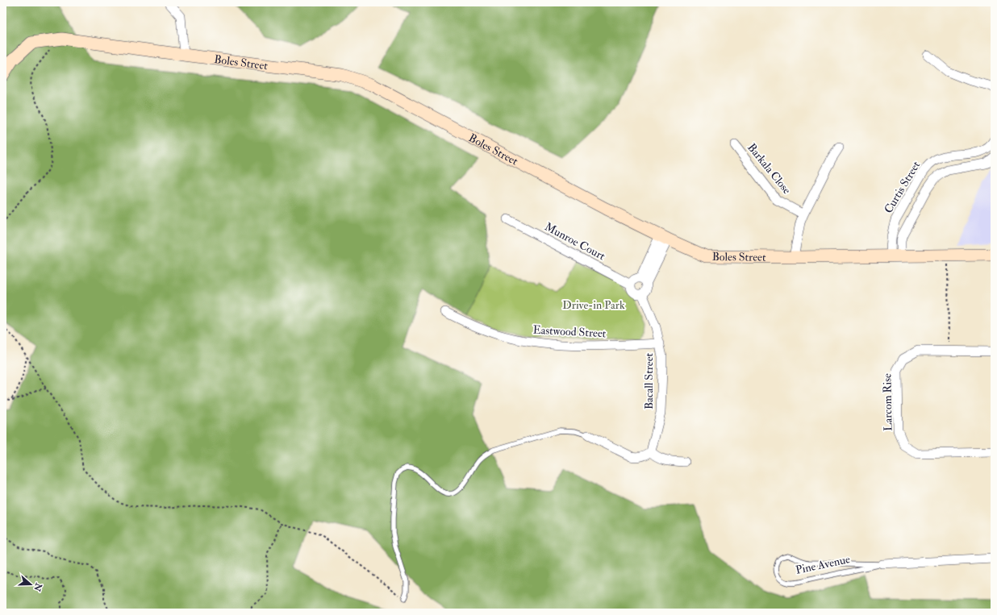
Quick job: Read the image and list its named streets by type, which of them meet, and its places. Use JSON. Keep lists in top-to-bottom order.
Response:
{
  "streets": {
    "street": [
      "Boles Street",
      "Barkala Close",
      "Curtis Street",
      "Munroe Court",
      "Eastwood Street",
      "Bacall Street",
      "Larcom Rise",
      "Pine Avenue"
    ]
  },
  "crossings": [
    ["Boles Street", "Curtis Street"],
    ["Munroe Court", "Bacall Street"],
    ["Eastwood Street", "Bacall Street"]
  ],
  "parks": ["Drive-in Park"],
  "north": "right"
}
